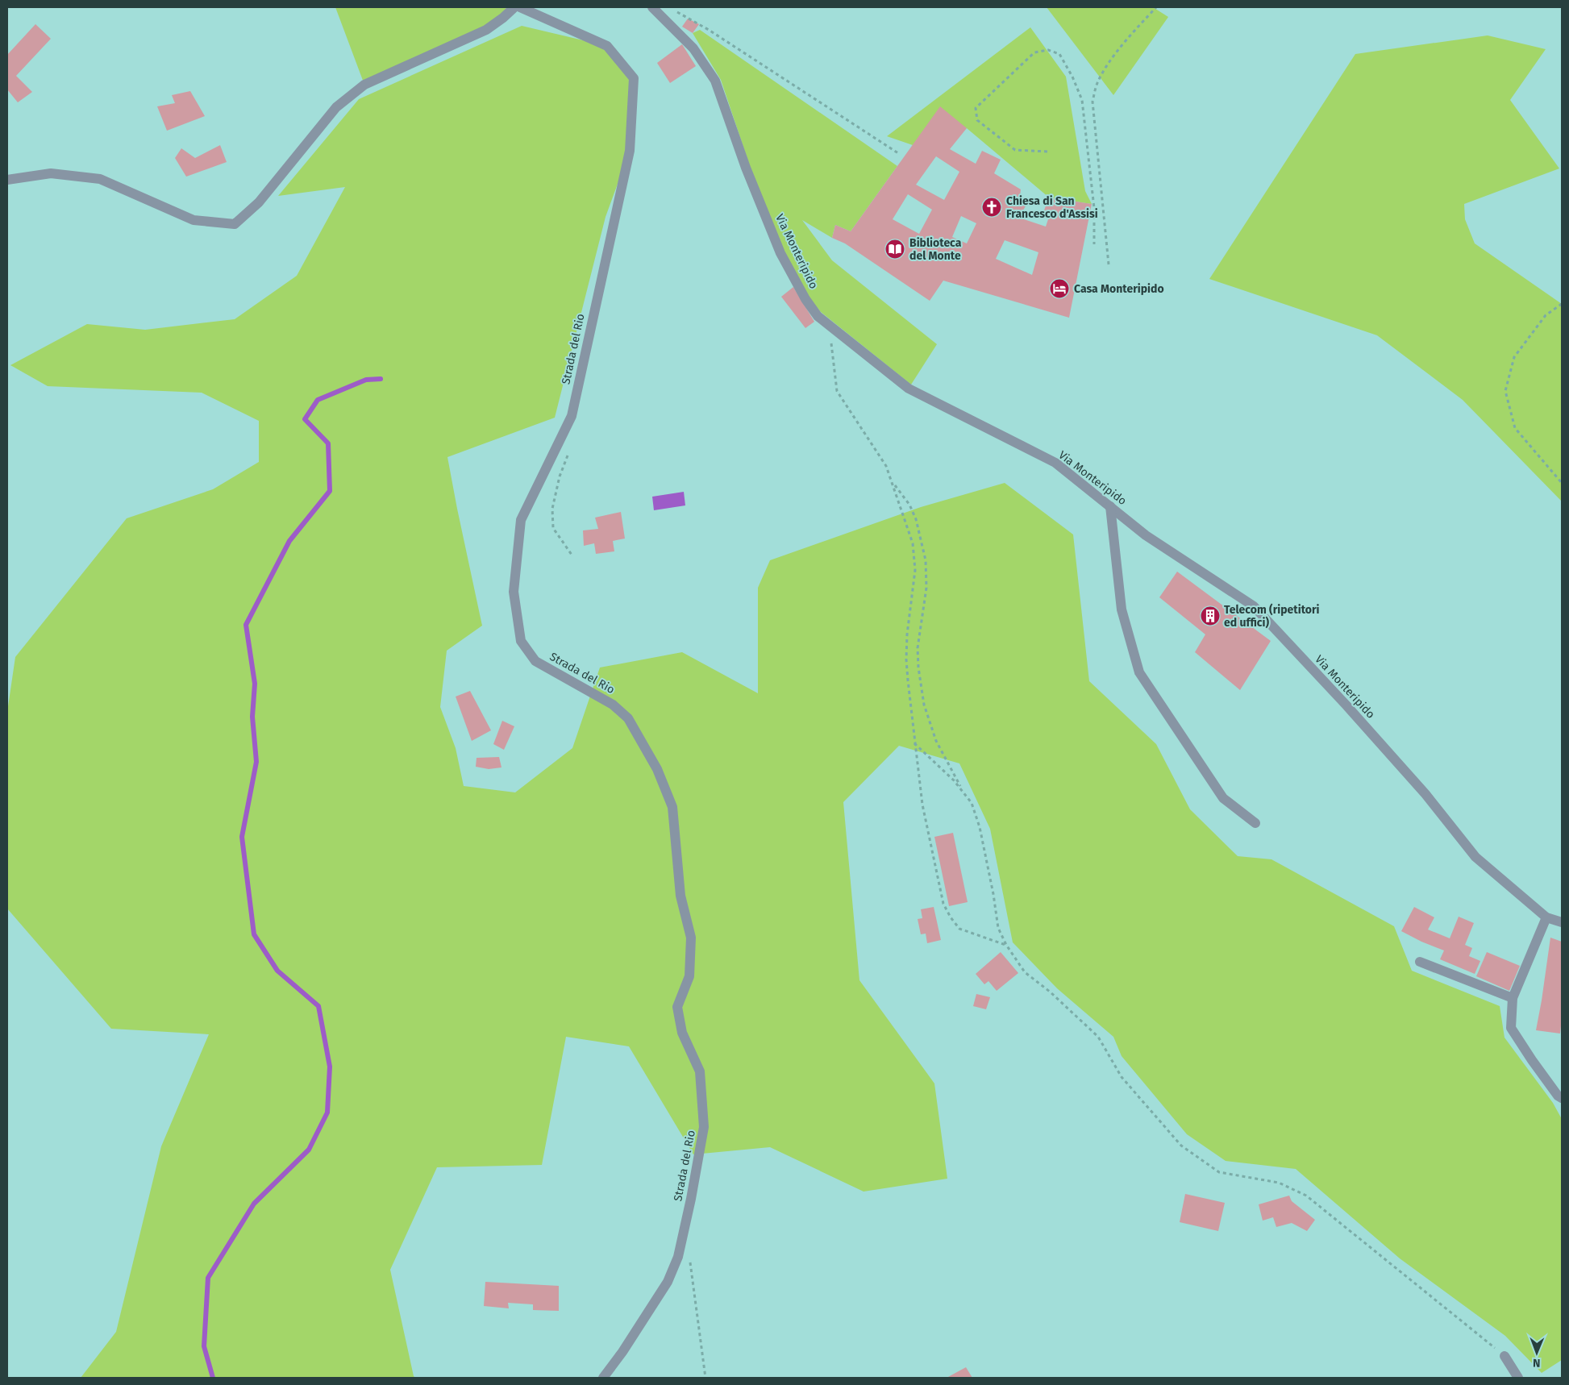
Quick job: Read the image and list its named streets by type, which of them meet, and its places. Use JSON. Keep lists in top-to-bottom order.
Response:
{
  "streets": {
    "street": ["Via Monteripido", "Strada del Rio"]
  },
  "places": {
    "church": ["Chiesa di San Francesco d'Assisi"],
    "library": ["Biblioteca del Monte"],
    "hotel": ["Casa Monteripido"],
    "building": ["Telecom (ripetitori ed uffici)"]
  },
  "north": "bottom"
}
